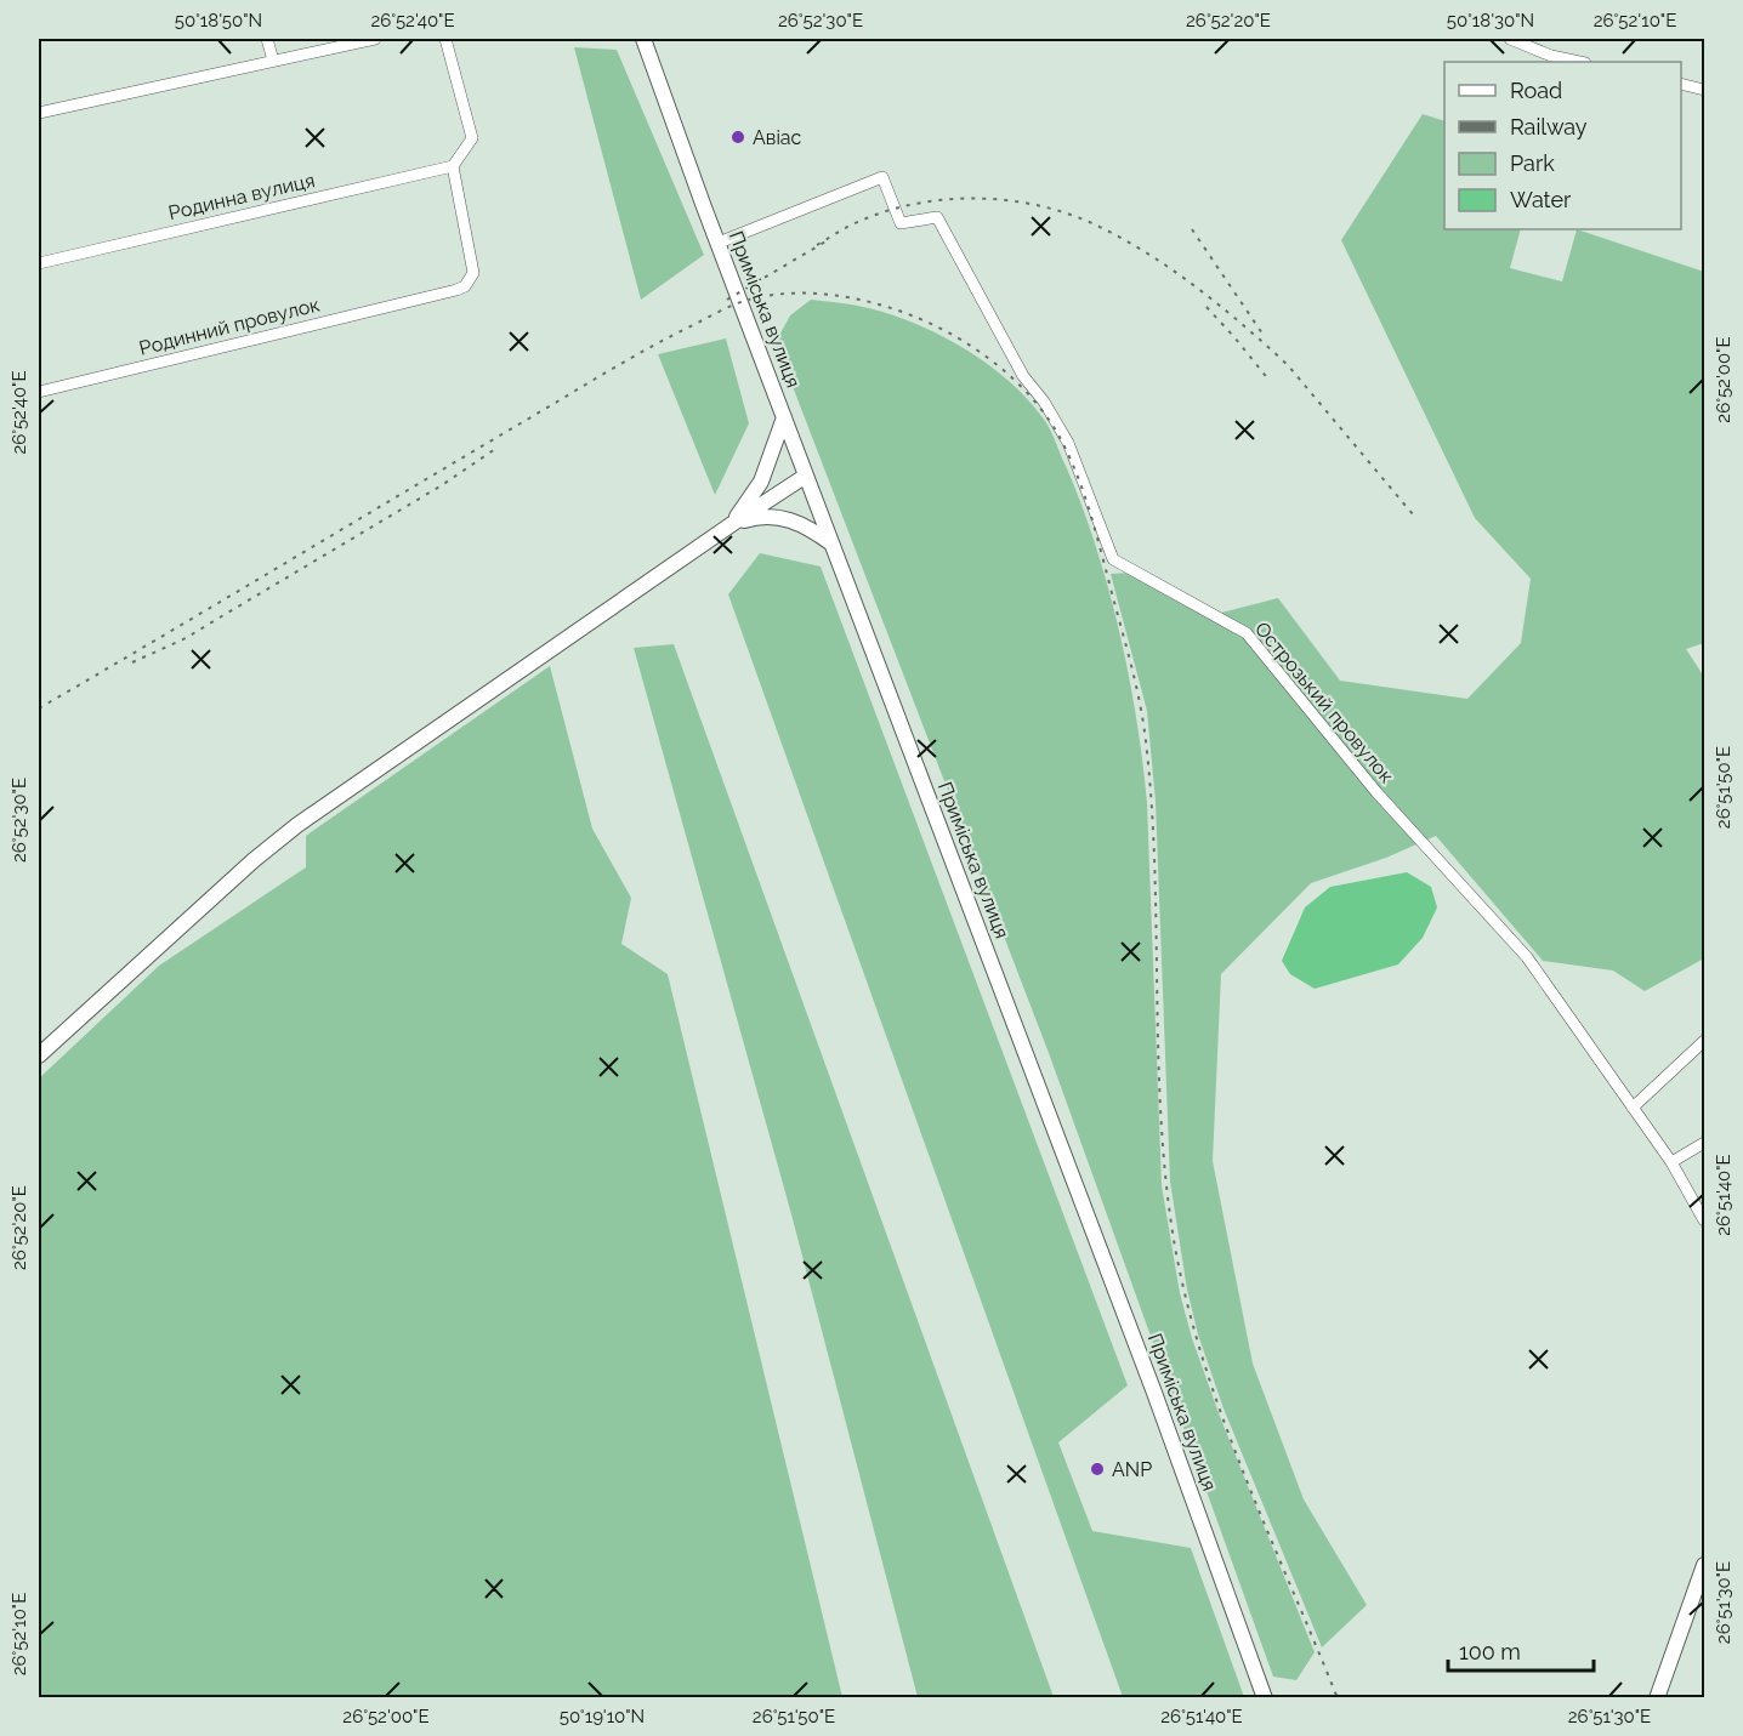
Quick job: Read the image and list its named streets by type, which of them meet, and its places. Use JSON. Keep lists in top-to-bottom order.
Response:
{
  "streets": {
    "main road": ["Приміська вулиця"],
    "street": ["Родинна вулиця", "Родинний провулок", "Острозький провулок"]
  },
  "crossings": [
    ["Родинна вулиця", "Родинний провулок"],
    ["Приміська вулиця", "Острозький провулок"]
  ],
  "places": ["Авіас", "ANP"],
  "legend": [
    "Road",
    "Railway",
    "Park",
    "Water"
  ],
  "scale_bar": "100 m",
  "coordinates": [
    "50°18'50\"N",
    "26°52'40\"E",
    "26°52'30\"E",
    "26°52'20\"E",
    "50°18'30\"N",
    "26°52'10\"E",
    "26°52'00\"E",
    "26°51'50\"E",
    "26°51'40\"E",
    "26°51'30\"E",
    "50°19'10\"N"
  ]
}
